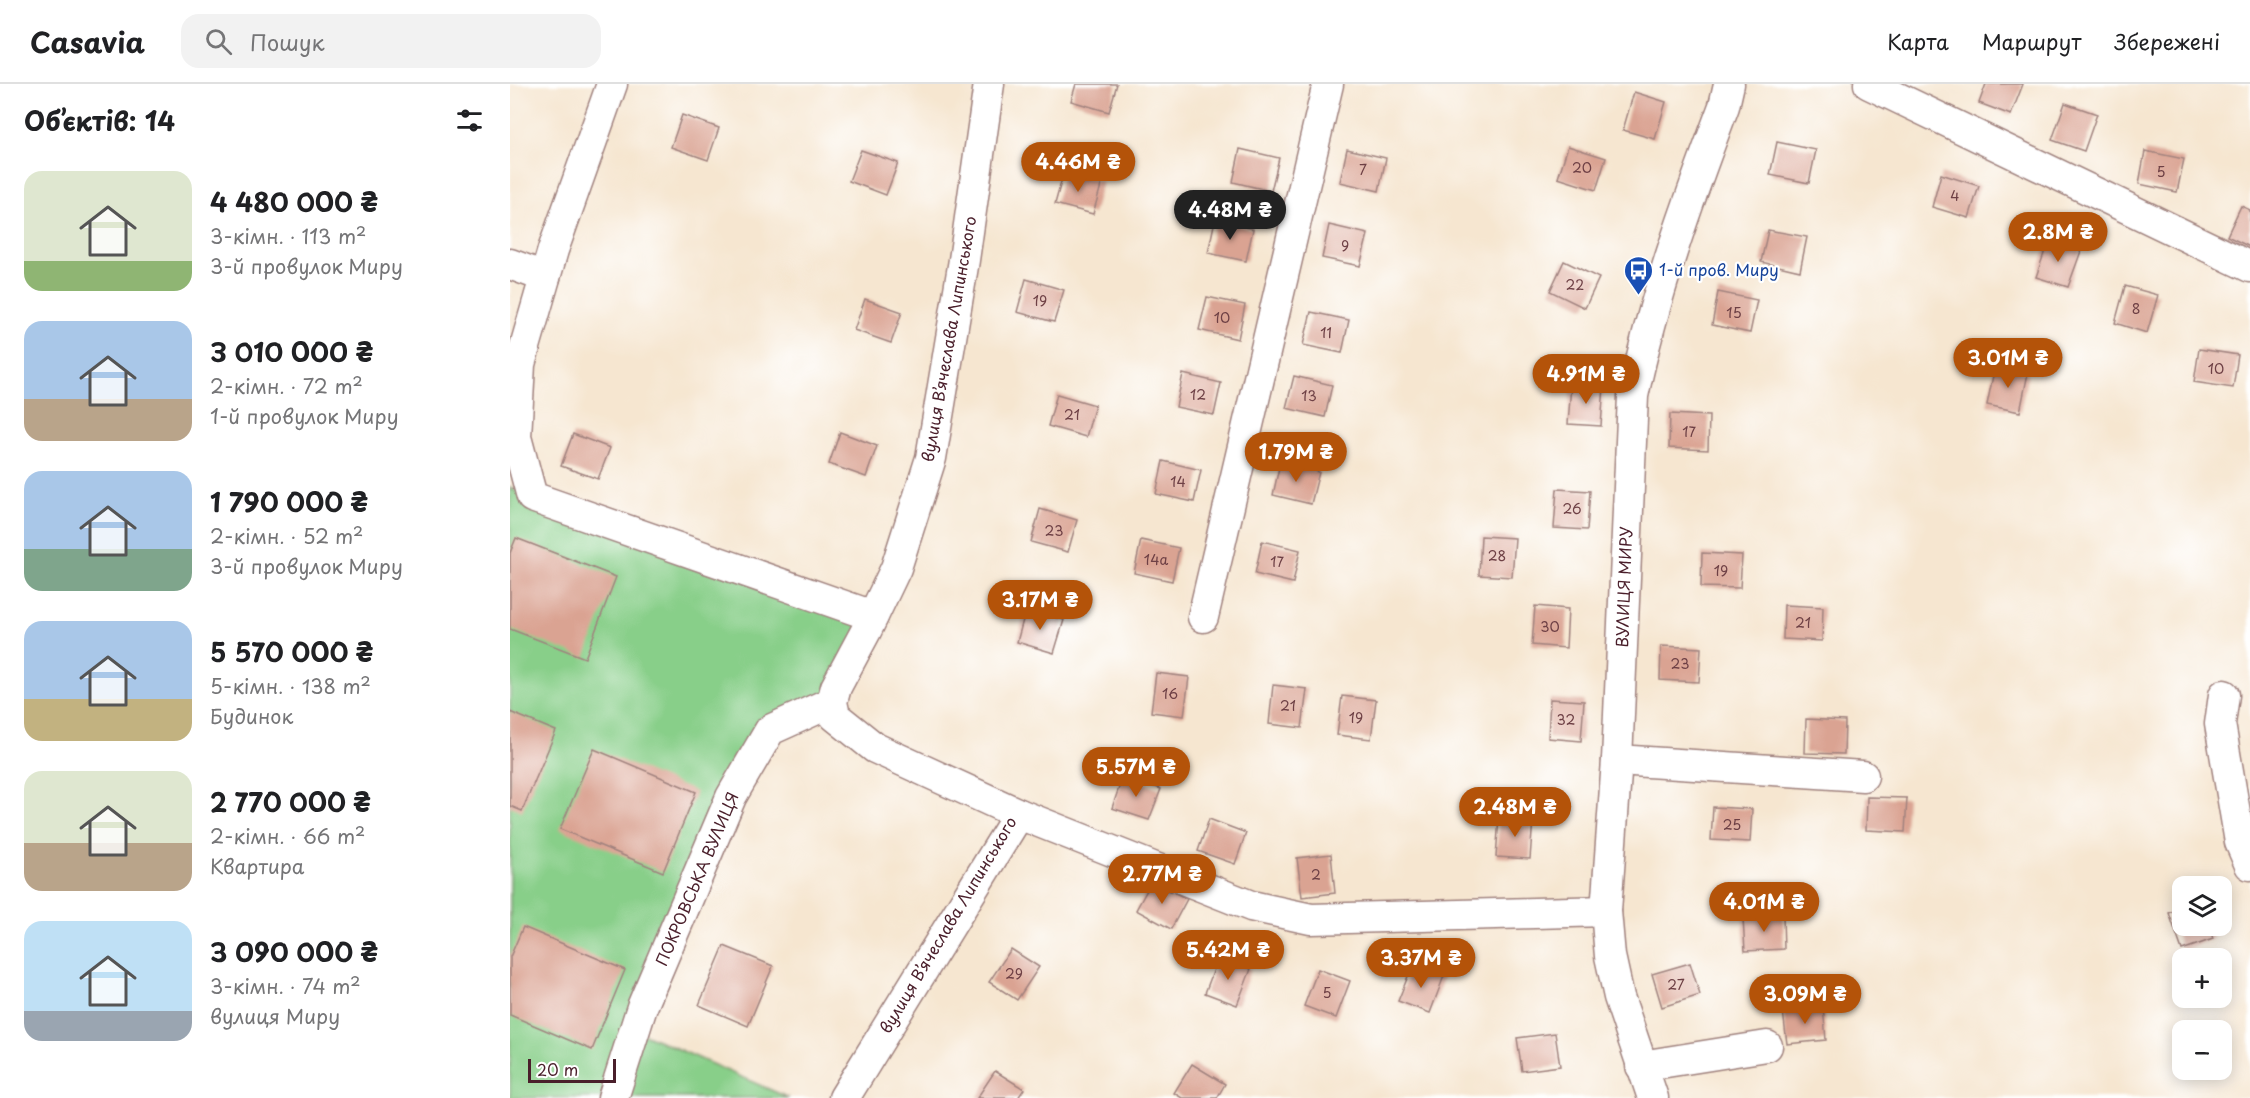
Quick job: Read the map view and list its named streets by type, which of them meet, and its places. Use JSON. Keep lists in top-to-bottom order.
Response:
{
  "streets": {
    "street": ["вулиця Вʼячеслава Липинського", "ВУЛИЦЯ МИРУ", "ПОКРОВСЬКА ВУЛИЦЯ"]
  },
  "crossings": [
    ["вулиця Вʼячеслава Липинського", "ПОКРОВСЬКА ВУЛИЦЯ"]
  ],
  "places": {
    "bus stop": ["1-й пров. Миру"]
  },
  "house_numbers": [
    "20",
    "7",
    "5",
    "4",
    "9",
    "22",
    "19",
    "8",
    "15",
    "10",
    "11",
    "10",
    "12",
    "13",
    "21",
    "17",
    "14",
    "26",
    "23",
    "28",
    "14а",
    "17",
    "19",
    "21",
    "30",
    "23",
    "16",
    "21",
    "19",
    "32",
    "25",
    "2",
    "29",
    "27",
    "5"
  ],
  "scale_bar": "20 m",
  "page": {
    "header": "Casavia",
    "search": "Пошук",
    "nav": ["Карта", "Маршрут", "Збережені"],
    "heading": "Об’єктів: 14",
    "price": [
      "4.46M ₴",
      "4.48M ₴",
      "2.8M ₴",
      "3.01M ₴",
      "4.91M ₴",
      "1.79M ₴",
      "3.17M ₴",
      "5.57M ₴",
      "2.48M ₴",
      "2.77M ₴",
      "4.01M ₴",
      "5.42M ₴",
      "3.37M ₴",
      "3.09M ₴"
    ],
    "list": [
      {
        "name": "4 480 000 ₴",
        "note": "3-кімн. · 113 m² · 3-й провулок Миру"
      },
      {
        "name": "3 010 000 ₴",
        "note": "2-кімн. · 72 m² · 1-й провулок Миру"
      },
      {
        "name": "1 790 000 ₴",
        "note": "2-кімн. · 52 m² · 3-й провулок Миру"
      },
      {
        "name": "5 570 000 ₴",
        "note": "5-кімн. · 138 m² · Будинок"
      },
      {
        "name": "2 770 000 ₴",
        "note": "2-кімн. · 66 m² · Квартира"
      },
      {
        "name": "3 090 000 ₴",
        "note": "3-кімн. · 74 m² · вулиця Миру"
      }
    ],
    "map_buttons": ["+", "−"],
    "scale": "20 m"
  }
}
